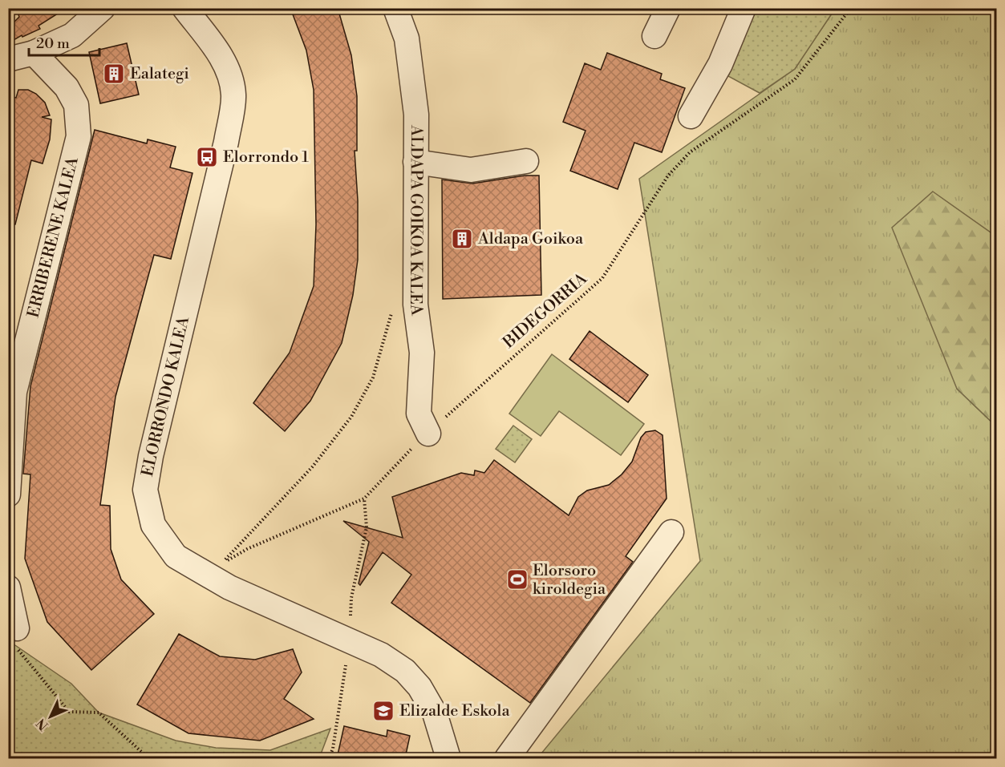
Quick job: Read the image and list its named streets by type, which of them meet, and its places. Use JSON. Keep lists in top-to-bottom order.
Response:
{
  "streets": {
    "street": ["ALDAPA GOIKOA KALEA", "ERRIBERENE KALEA", "ELORRONDO KALEA"],
    "path": ["BIDEGORRIA"]
  },
  "crossings": [
    ["ALDAPA GOIKOA KALEA", "BIDEGORRIA"]
  ],
  "places": {
    "building": ["Ealategi", "Aldapa Goikoa"],
    "bus stop": ["Elorrondo 1"],
    "sports": ["Elorsoro kiroldegia"],
    "school or university": ["Elizalde Eskola"]
  },
  "scale_bar": "20 m",
  "north": "bottom left"
}
